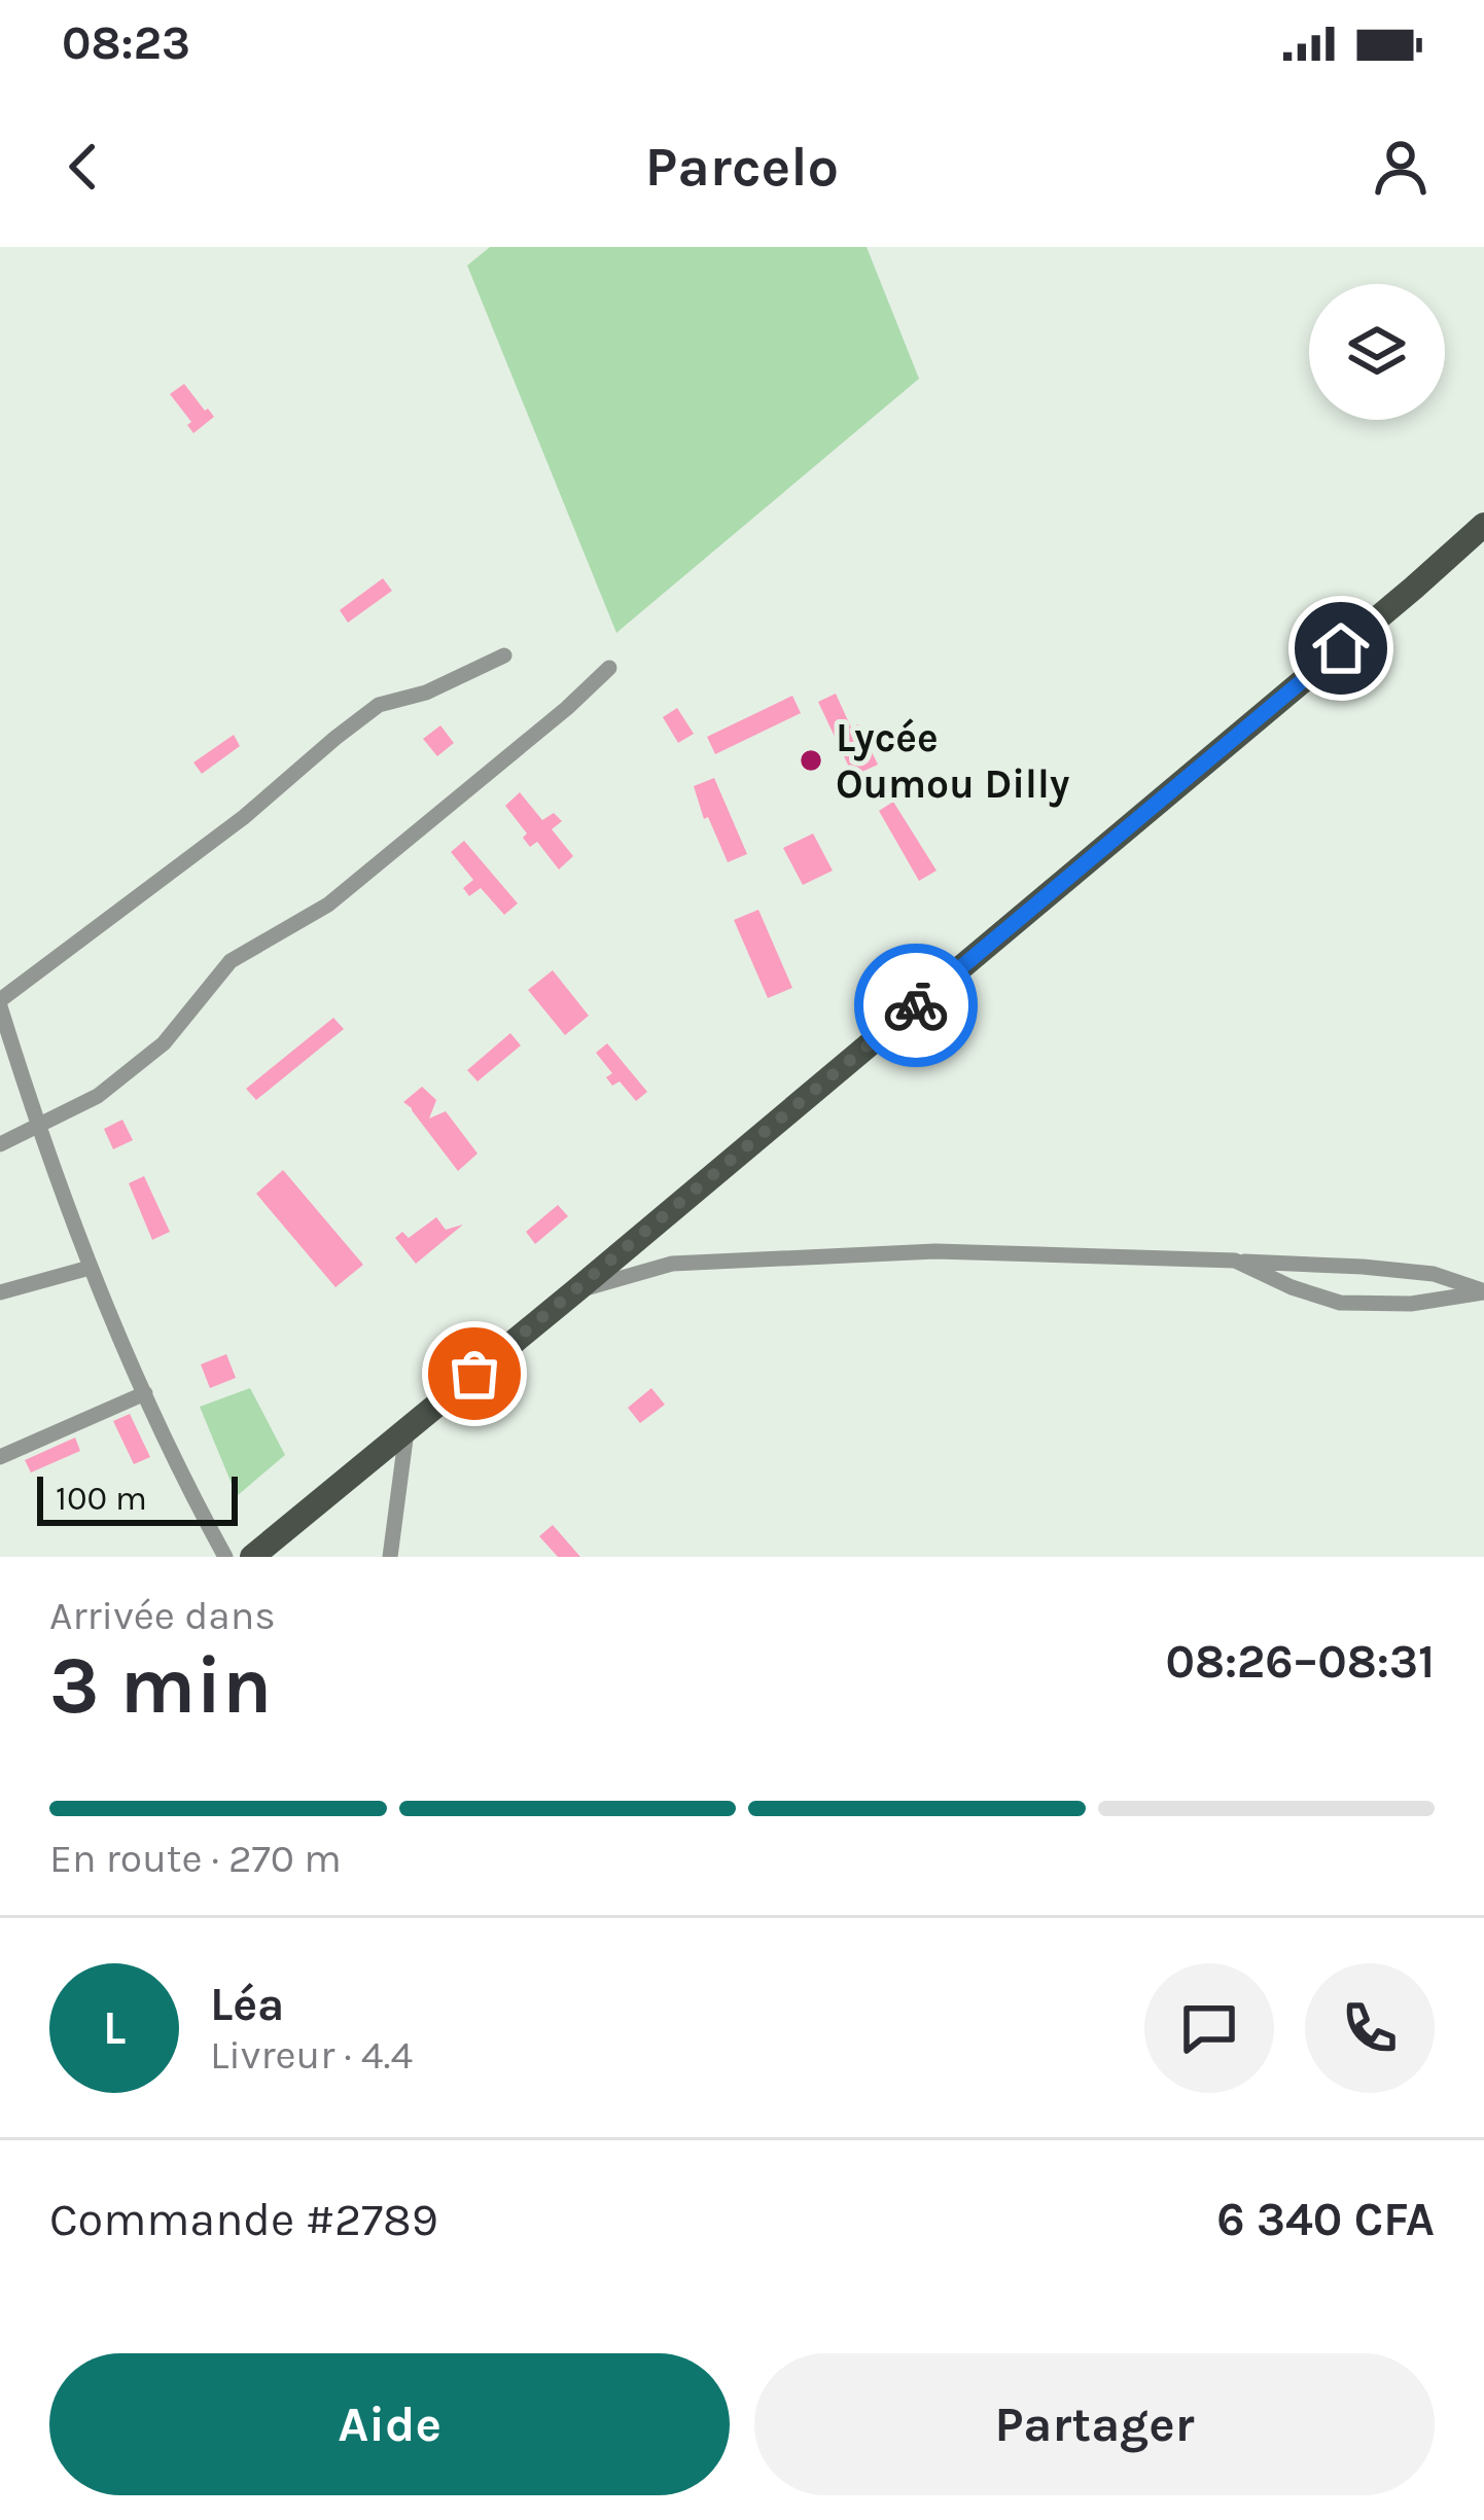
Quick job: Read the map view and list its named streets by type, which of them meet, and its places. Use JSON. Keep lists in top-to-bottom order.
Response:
{
  "places": ["Lycée Oumou Dilly"],
  "scale_bar": "100 m",
  "page": {
    "status": "08:23",
    "header": "Parcelo",
    "scale": "100 m",
    "heading": ["3 min", "Arrivée dans", "08:26–08:31"],
    "panel": [
      "Léa",
      "Livreur · 4.4",
      "Commande #2789",
      "6 340 CFA"
    ],
    "bar": "En route · 270 m",
    "round": "L",
    "buttons": ["Aide", "Partager"]
  }
}
